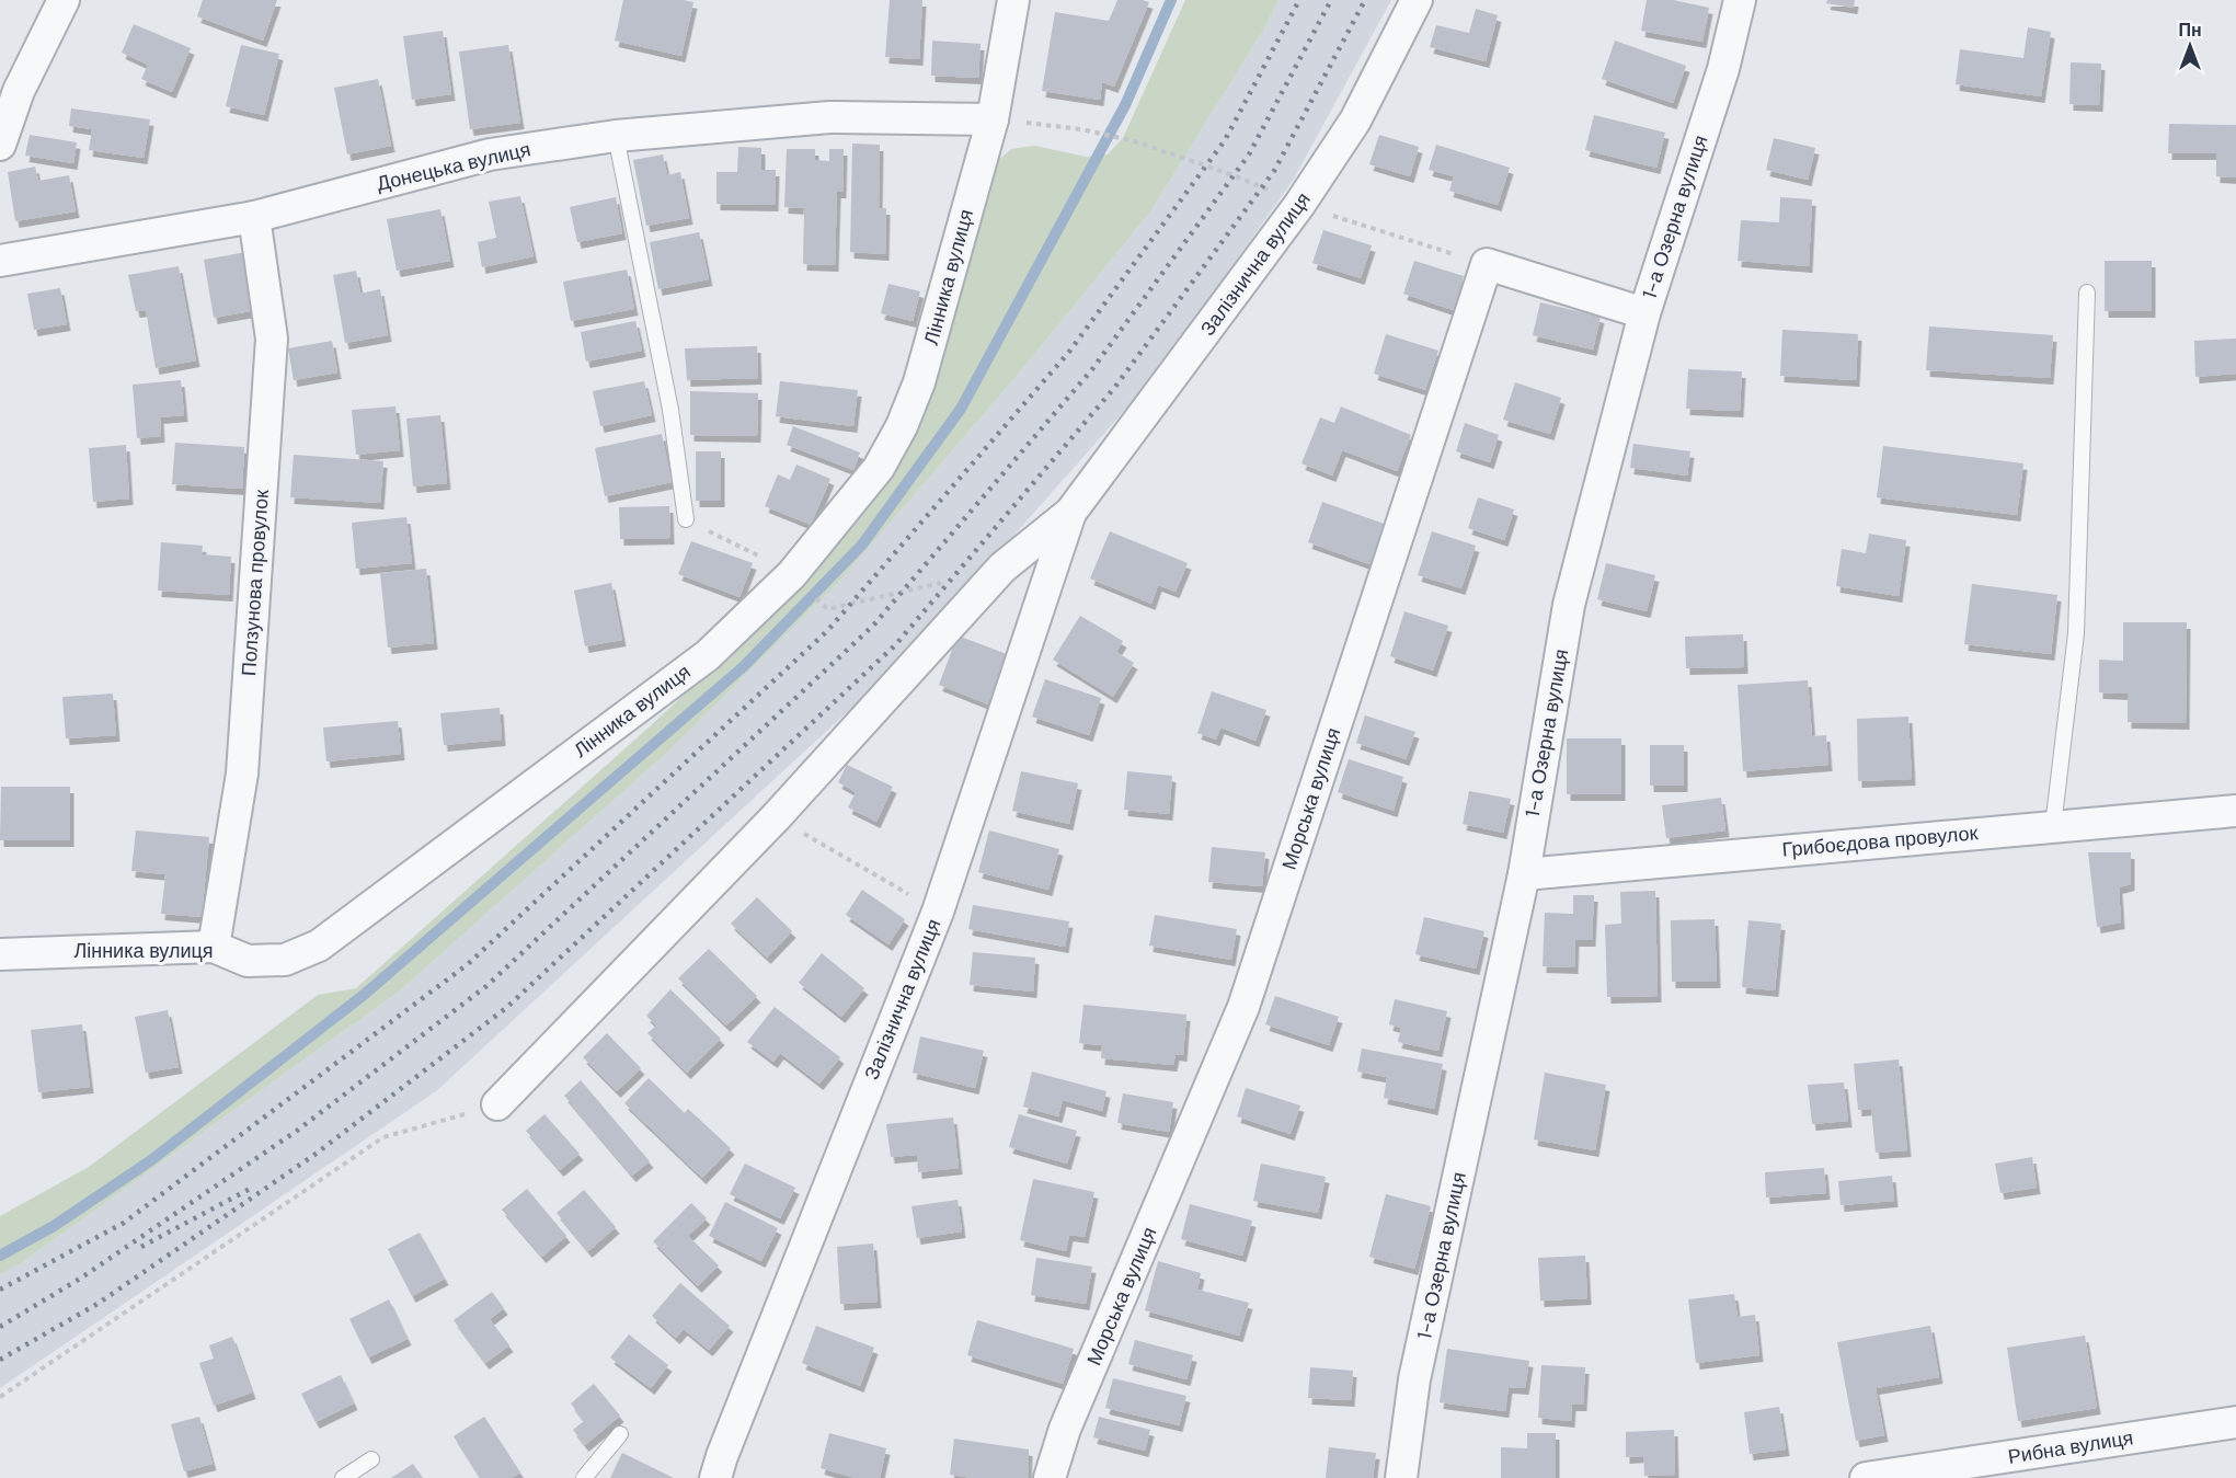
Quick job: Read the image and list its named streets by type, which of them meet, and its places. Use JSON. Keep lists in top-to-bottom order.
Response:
{
  "streets": {
    "street": [
      "Донецька вулиця",
      "1-а Озерна вулиця",
      "Залізнична вулиця",
      "Лінника вулиця",
      "Ползунова провулок",
      "Морська вулиця",
      "Грибоєдова провулок",
      "Рибна вулиця"
    ]
  },
  "crossings": [
    ["Донецька вулиця", "Лінника вулиця"],
    ["Донецька вулиця", "Ползунова провулок"],
    ["1-а Озерна вулиця", "Грибоєдова провулок"],
    ["Лінника вулиця", "Ползунова провулок"]
  ],
  "north": "top"
}
